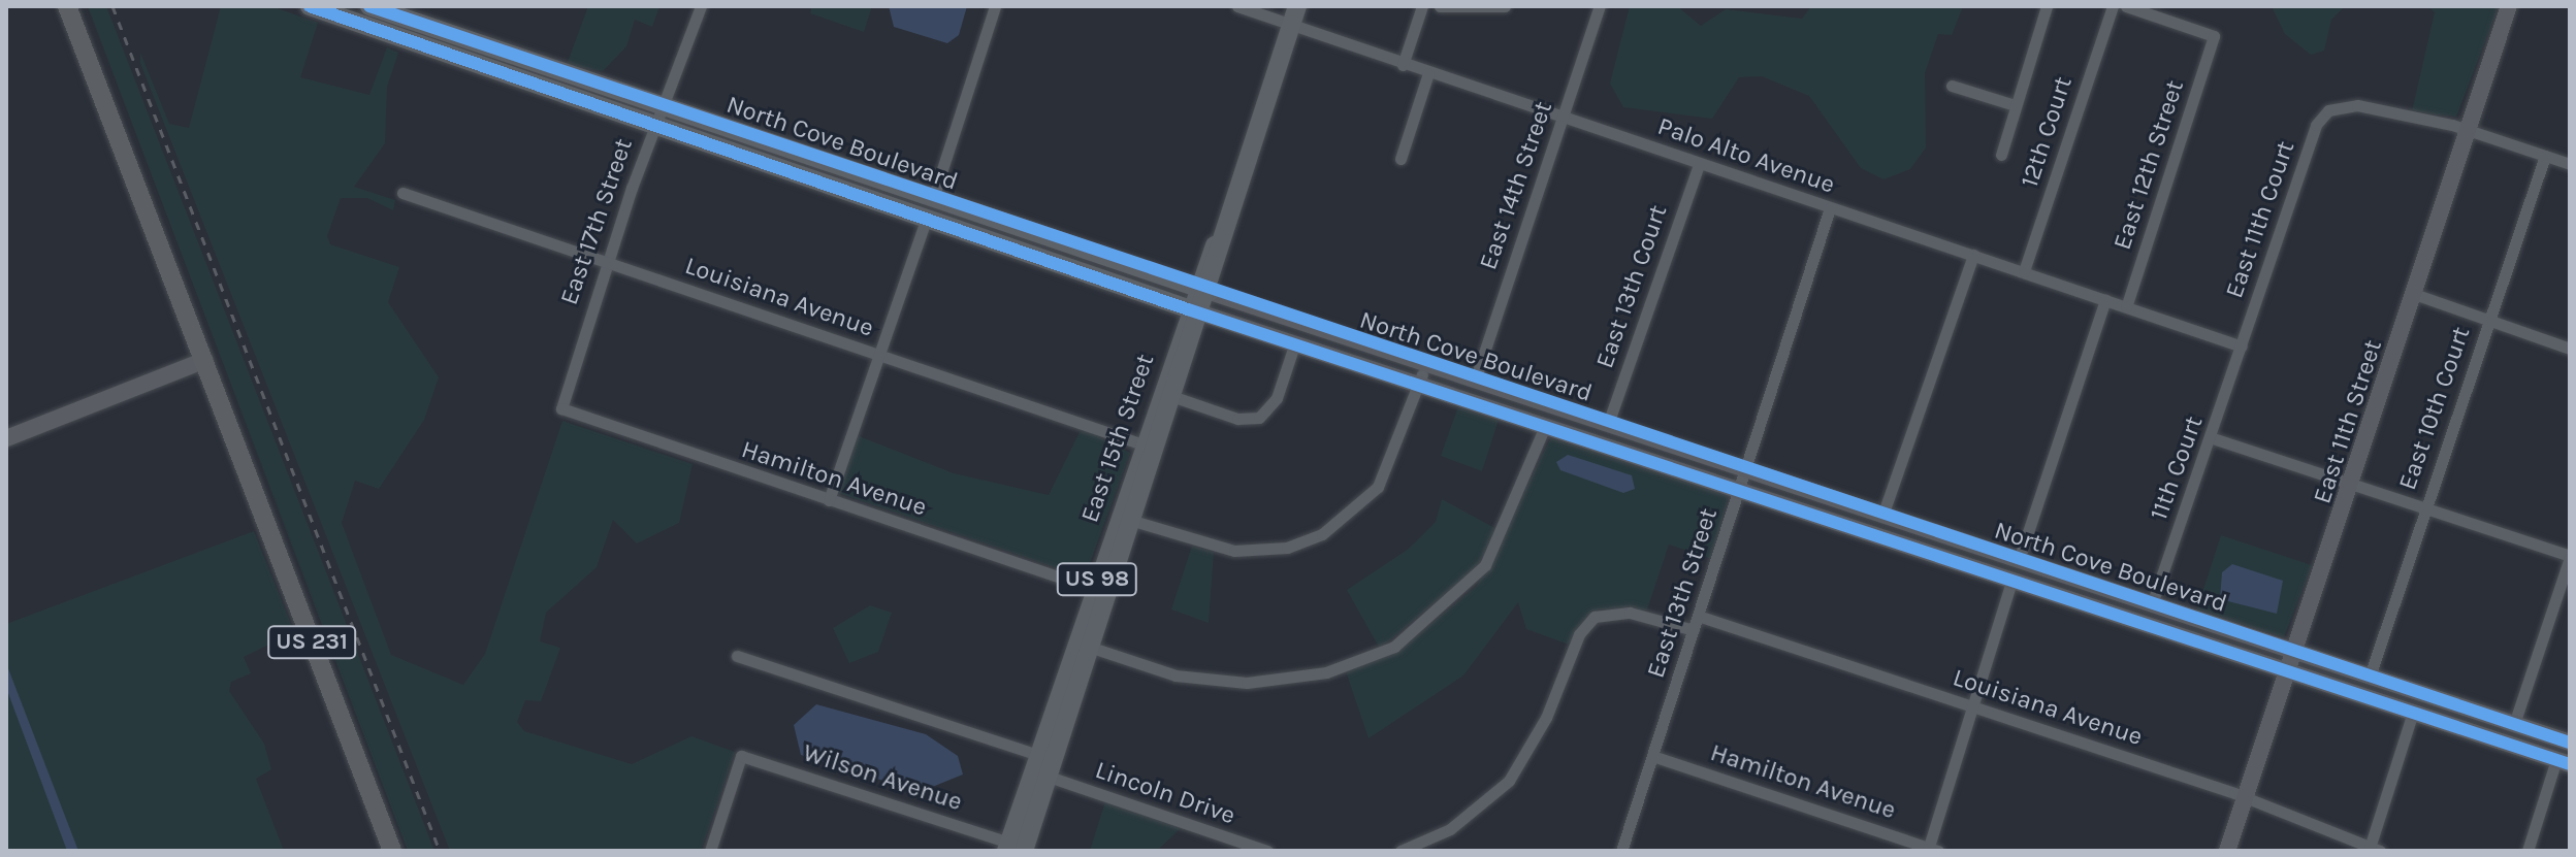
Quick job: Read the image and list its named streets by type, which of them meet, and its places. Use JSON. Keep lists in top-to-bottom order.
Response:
{
  "streets": {
    "highway": ["US 231"],
    "main road": [
      "North Cove Boulevard",
      "East 11th Street",
      "East 15th Street",
      "US 98"
    ],
    "street": [
      "12th Court",
      "Palo Alto Avenue",
      "East 12th Street",
      "East 14th Street",
      "East 11th Court",
      "East 17th Street",
      "East 13th Court",
      "Louisiana Avenue",
      "East 10th Court",
      "11th Court",
      "Hamilton Avenue",
      "East 13th Street",
      "Wilson Avenue",
      "Lincoln Drive"
    ]
  },
  "crossings": [
    ["12th Court", "Palo Alto Avenue"],
    ["North Cove Boulevard", "East 14th Street"],
    ["North Cove Boulevard", "East 17th Street"],
    ["North Cove Boulevard", "East 13th Court"],
    ["North Cove Boulevard", "East 10th Court"],
    ["North Cove Boulevard", "East 11th Street"],
    ["North Cove Boulevard", "East 15th Street"],
    ["North Cove Boulevard", "11th Court"],
    ["North Cove Boulevard", "East 13th Street"],
    ["Palo Alto Avenue", "East 12th Street"],
    ["Palo Alto Avenue", "East 14th Street"],
    ["Palo Alto Avenue", "East 11th Court"],
    ["Palo Alto Avenue", "East 13th Court"],
    ["Palo Alto Avenue", "East 15th Street"],
    ["Palo Alto Avenue", "11th Court"],
    ["Palo Alto Avenue", "East 13th Street"],
    ["East 11th Court", "East 11th Street"],
    ["East 11th Court", "11th Court"],
    ["East 17th Street", "Louisiana Avenue"],
    ["East 17th Street", "Hamilton Avenue"],
    ["Louisiana Avenue", "East 11th Street"],
    ["Louisiana Avenue", "East 15th Street"],
    ["Louisiana Avenue", "East 13th Street"],
    ["East 15th Street", "Hamilton Avenue"],
    ["East 15th Street", "Wilson Avenue"],
    ["East 15th Street", "Lincoln Drive"],
    ["Hamilton Avenue", "East 13th Street"]
  ]
}
